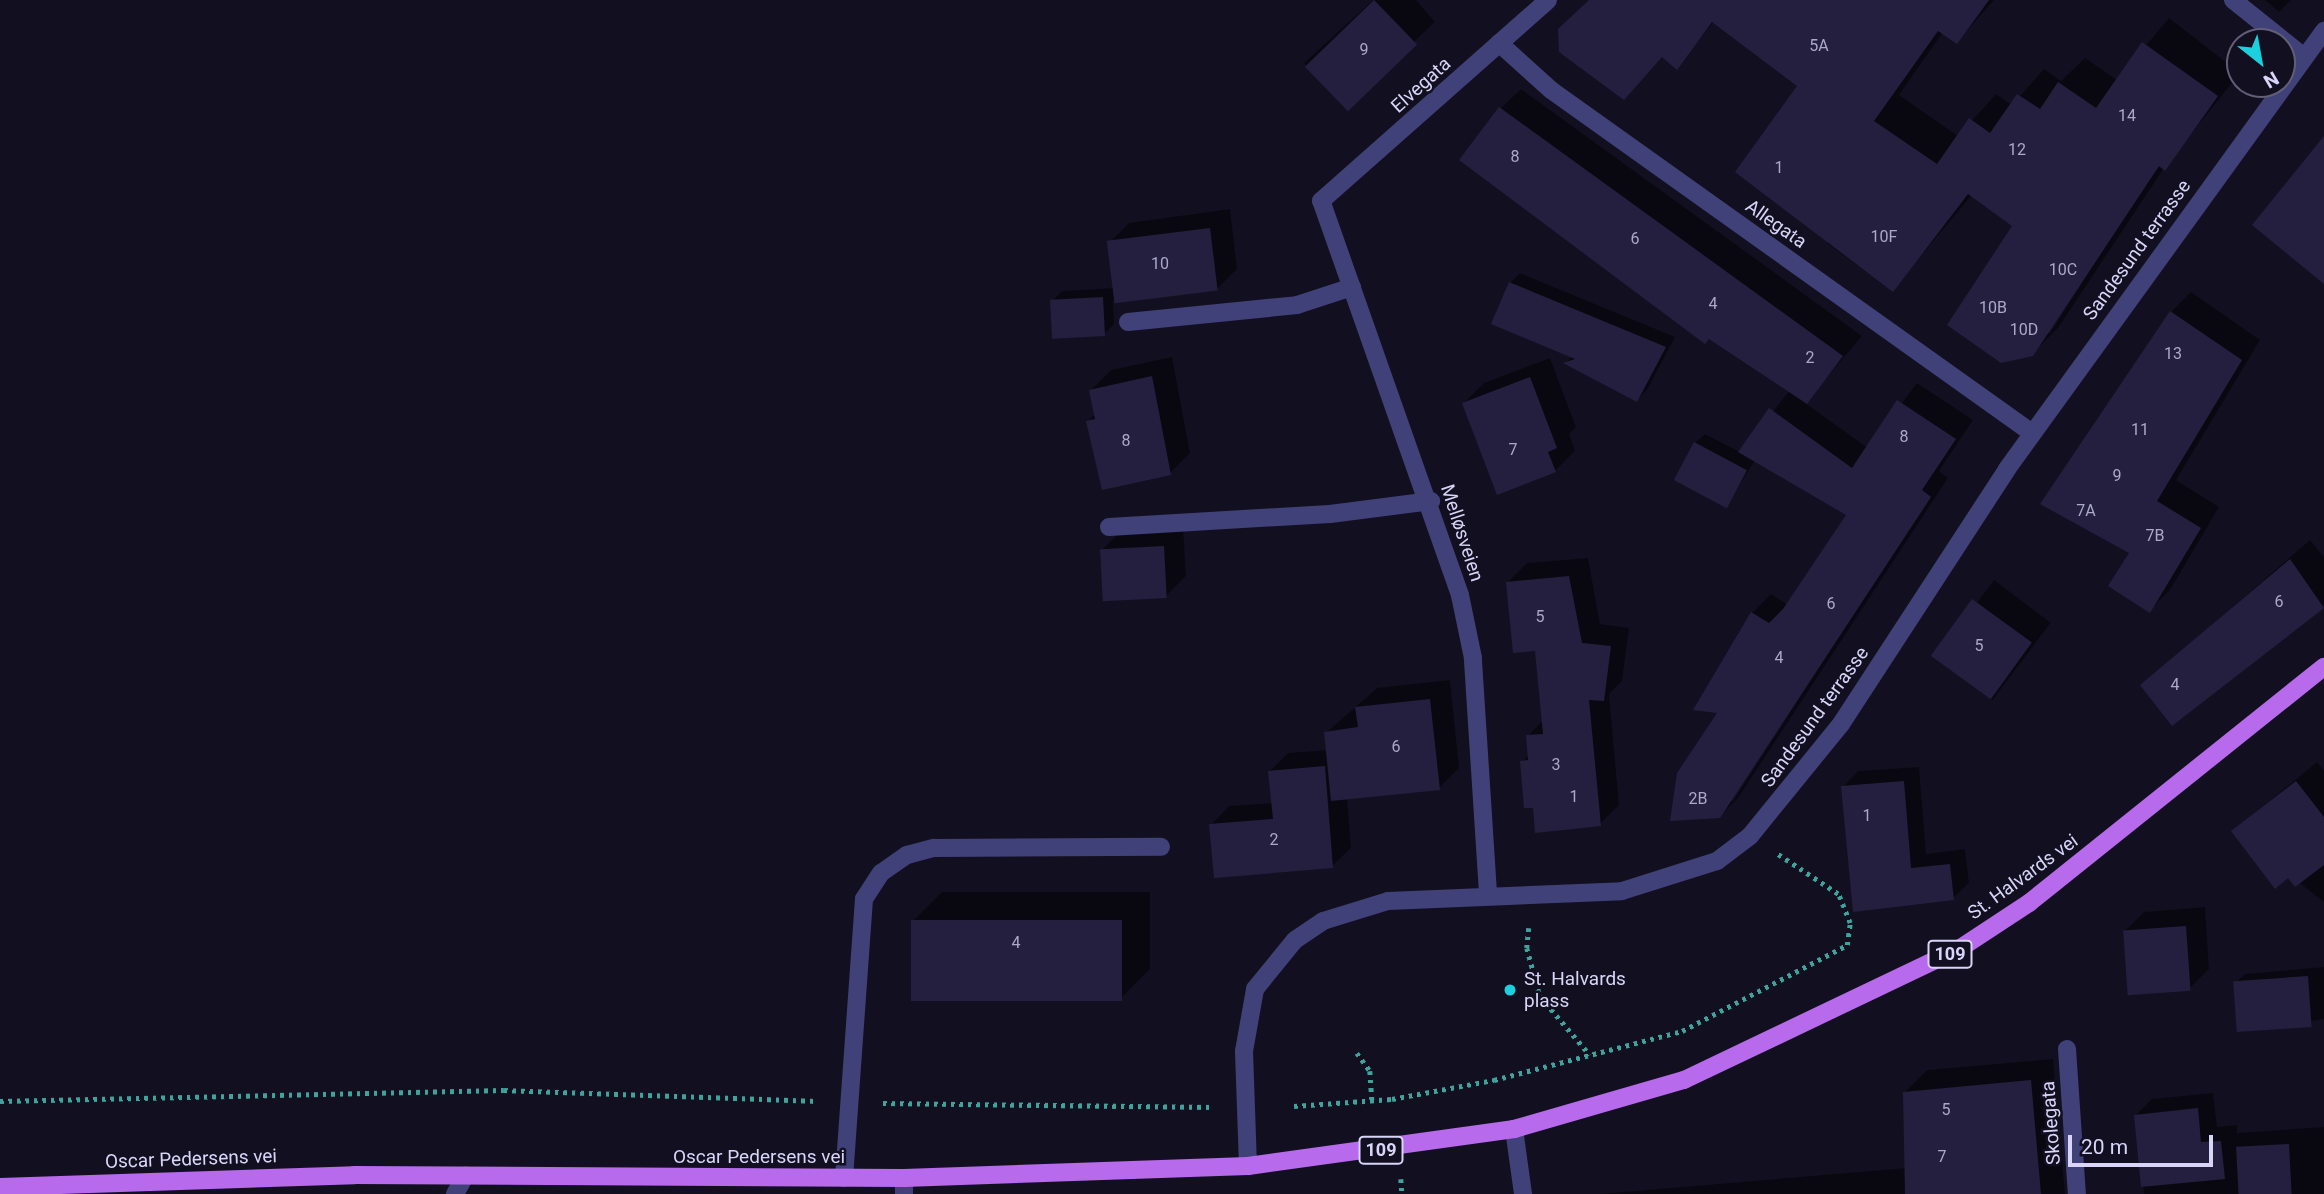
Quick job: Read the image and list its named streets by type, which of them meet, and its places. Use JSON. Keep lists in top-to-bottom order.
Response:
{
  "streets": {
    "main road": ["St. Halvards vei", "109", "Oscar Pedersens vei"],
    "street": [
      "Elvegata",
      "Allegata",
      "Sandesund terrasse",
      "Melløsveien",
      "Skolegata"
    ]
  },
  "crossings": [
    ["Elvegata", "Allegata"],
    ["Elvegata", "Melløsveien"],
    ["Allegata", "Sandesund terrasse"],
    ["Sandesund terrasse", "Melløsveien"],
    ["Sandesund terrasse", "Oscar Pedersens vei"],
    ["St. Halvards vei", "Oscar Pedersens vei"]
  ],
  "places": ["St. Halvards plass"],
  "house_numbers": [
    "5A",
    "9",
    "14",
    "12",
    "8",
    "1",
    "10F",
    "6",
    "10",
    "10C",
    "4",
    "10B",
    "10D",
    "13",
    "2",
    "11",
    "8",
    "8",
    "7",
    "9",
    "7A",
    "7B",
    "6",
    "6",
    "5",
    "5",
    "4",
    "4",
    "6",
    "3",
    "1",
    "2B",
    "1",
    "2",
    "4",
    "5",
    "7"
  ],
  "scale_bar": "20 m",
  "north": "bottom right"
}
